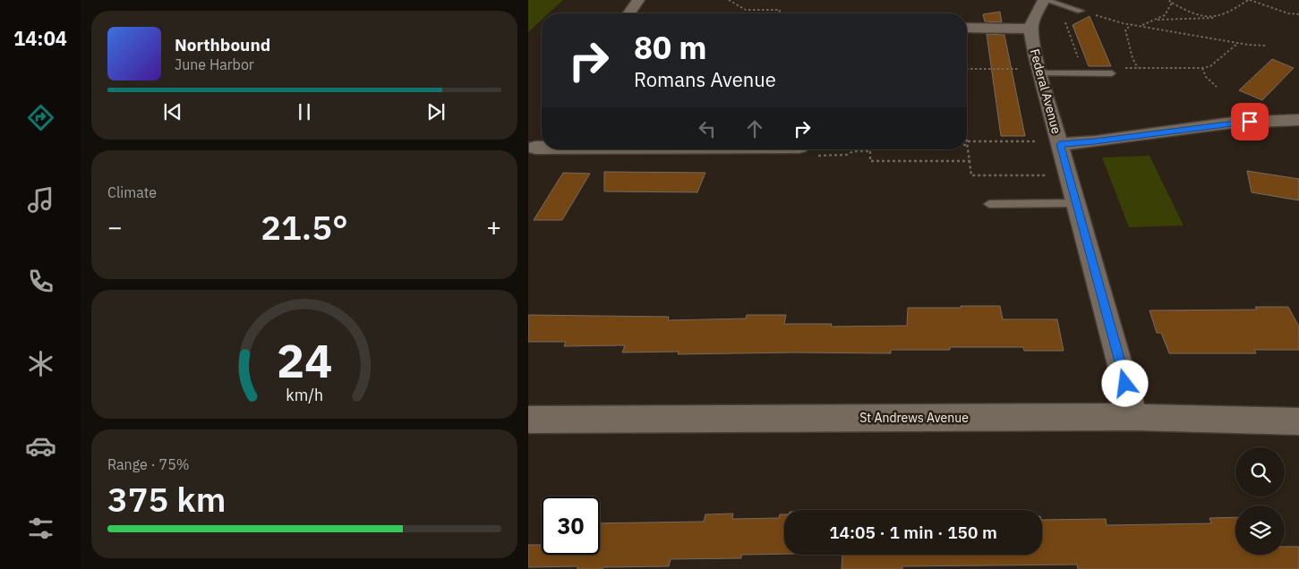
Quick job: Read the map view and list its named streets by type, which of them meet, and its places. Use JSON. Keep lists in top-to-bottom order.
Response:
{
  "streets": {
    "street": ["Federal Avenue", "St Andrews Avenue"]
  },
  "crossings": [
    ["Federal Avenue", "St Andrews Avenue"]
  ],
  "page": {
    "tabs": "14:04",
    "turn": ["80 m", "Romans Avenue"],
    "song": ["Northbound", "June Harbor"],
    "tile": [
      "Climate",
      ["Range · 75%", "375 km"]
    ],
    "heat": ["−", "21.5°", "+"],
    "limit": "30",
    "trip": "14:05 · 1 min · 150 m",
    "gauge": ["24", "km/h"]
  }
}
